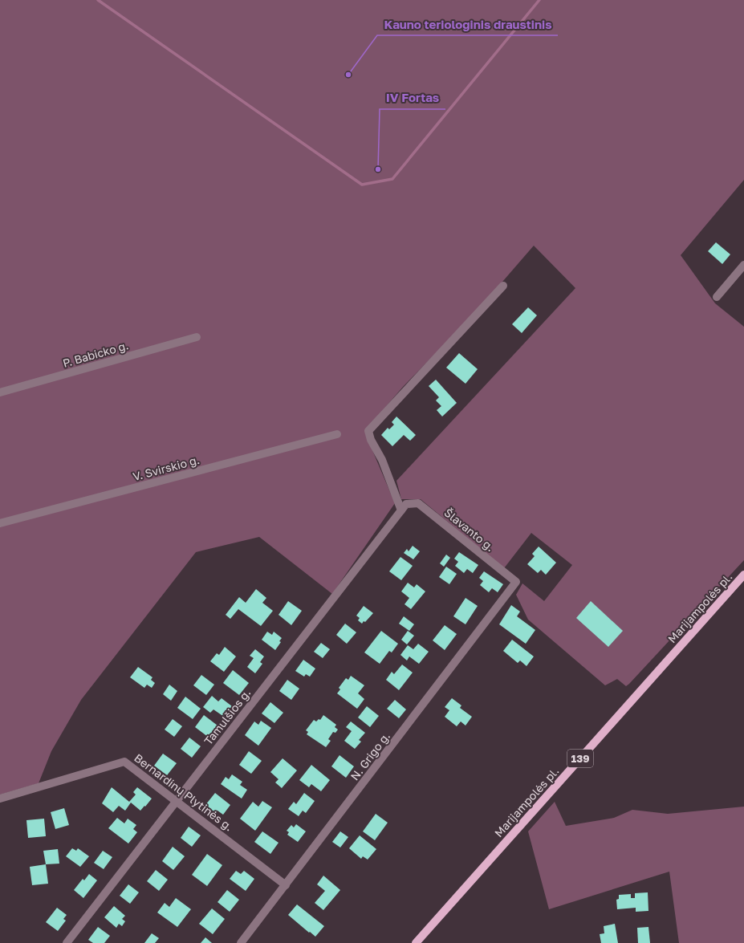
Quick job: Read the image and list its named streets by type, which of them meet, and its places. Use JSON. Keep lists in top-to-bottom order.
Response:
{
  "streets": {
    "main road": ["Marijampolės pl.", "139"],
    "street": [
      "P. Babicko g.",
      "V. Svirskio g.",
      "Šlavanto g.",
      "Tamulšios g.",
      "N. Grigo g.",
      "Bernardinų Plytinės g."
    ]
  },
  "crossings": [
    ["Šlavanto g.", "Tamulšios g."],
    ["Šlavanto g.", "N. Grigo g."],
    ["Tamulšios g.", "Bernardinų Plytinės g."],
    ["N. Grigo g.", "Bernardinų Plytinės g."]
  ],
  "places": ["Kauno teriologinis draustinis", "IV Fortas"]
}
